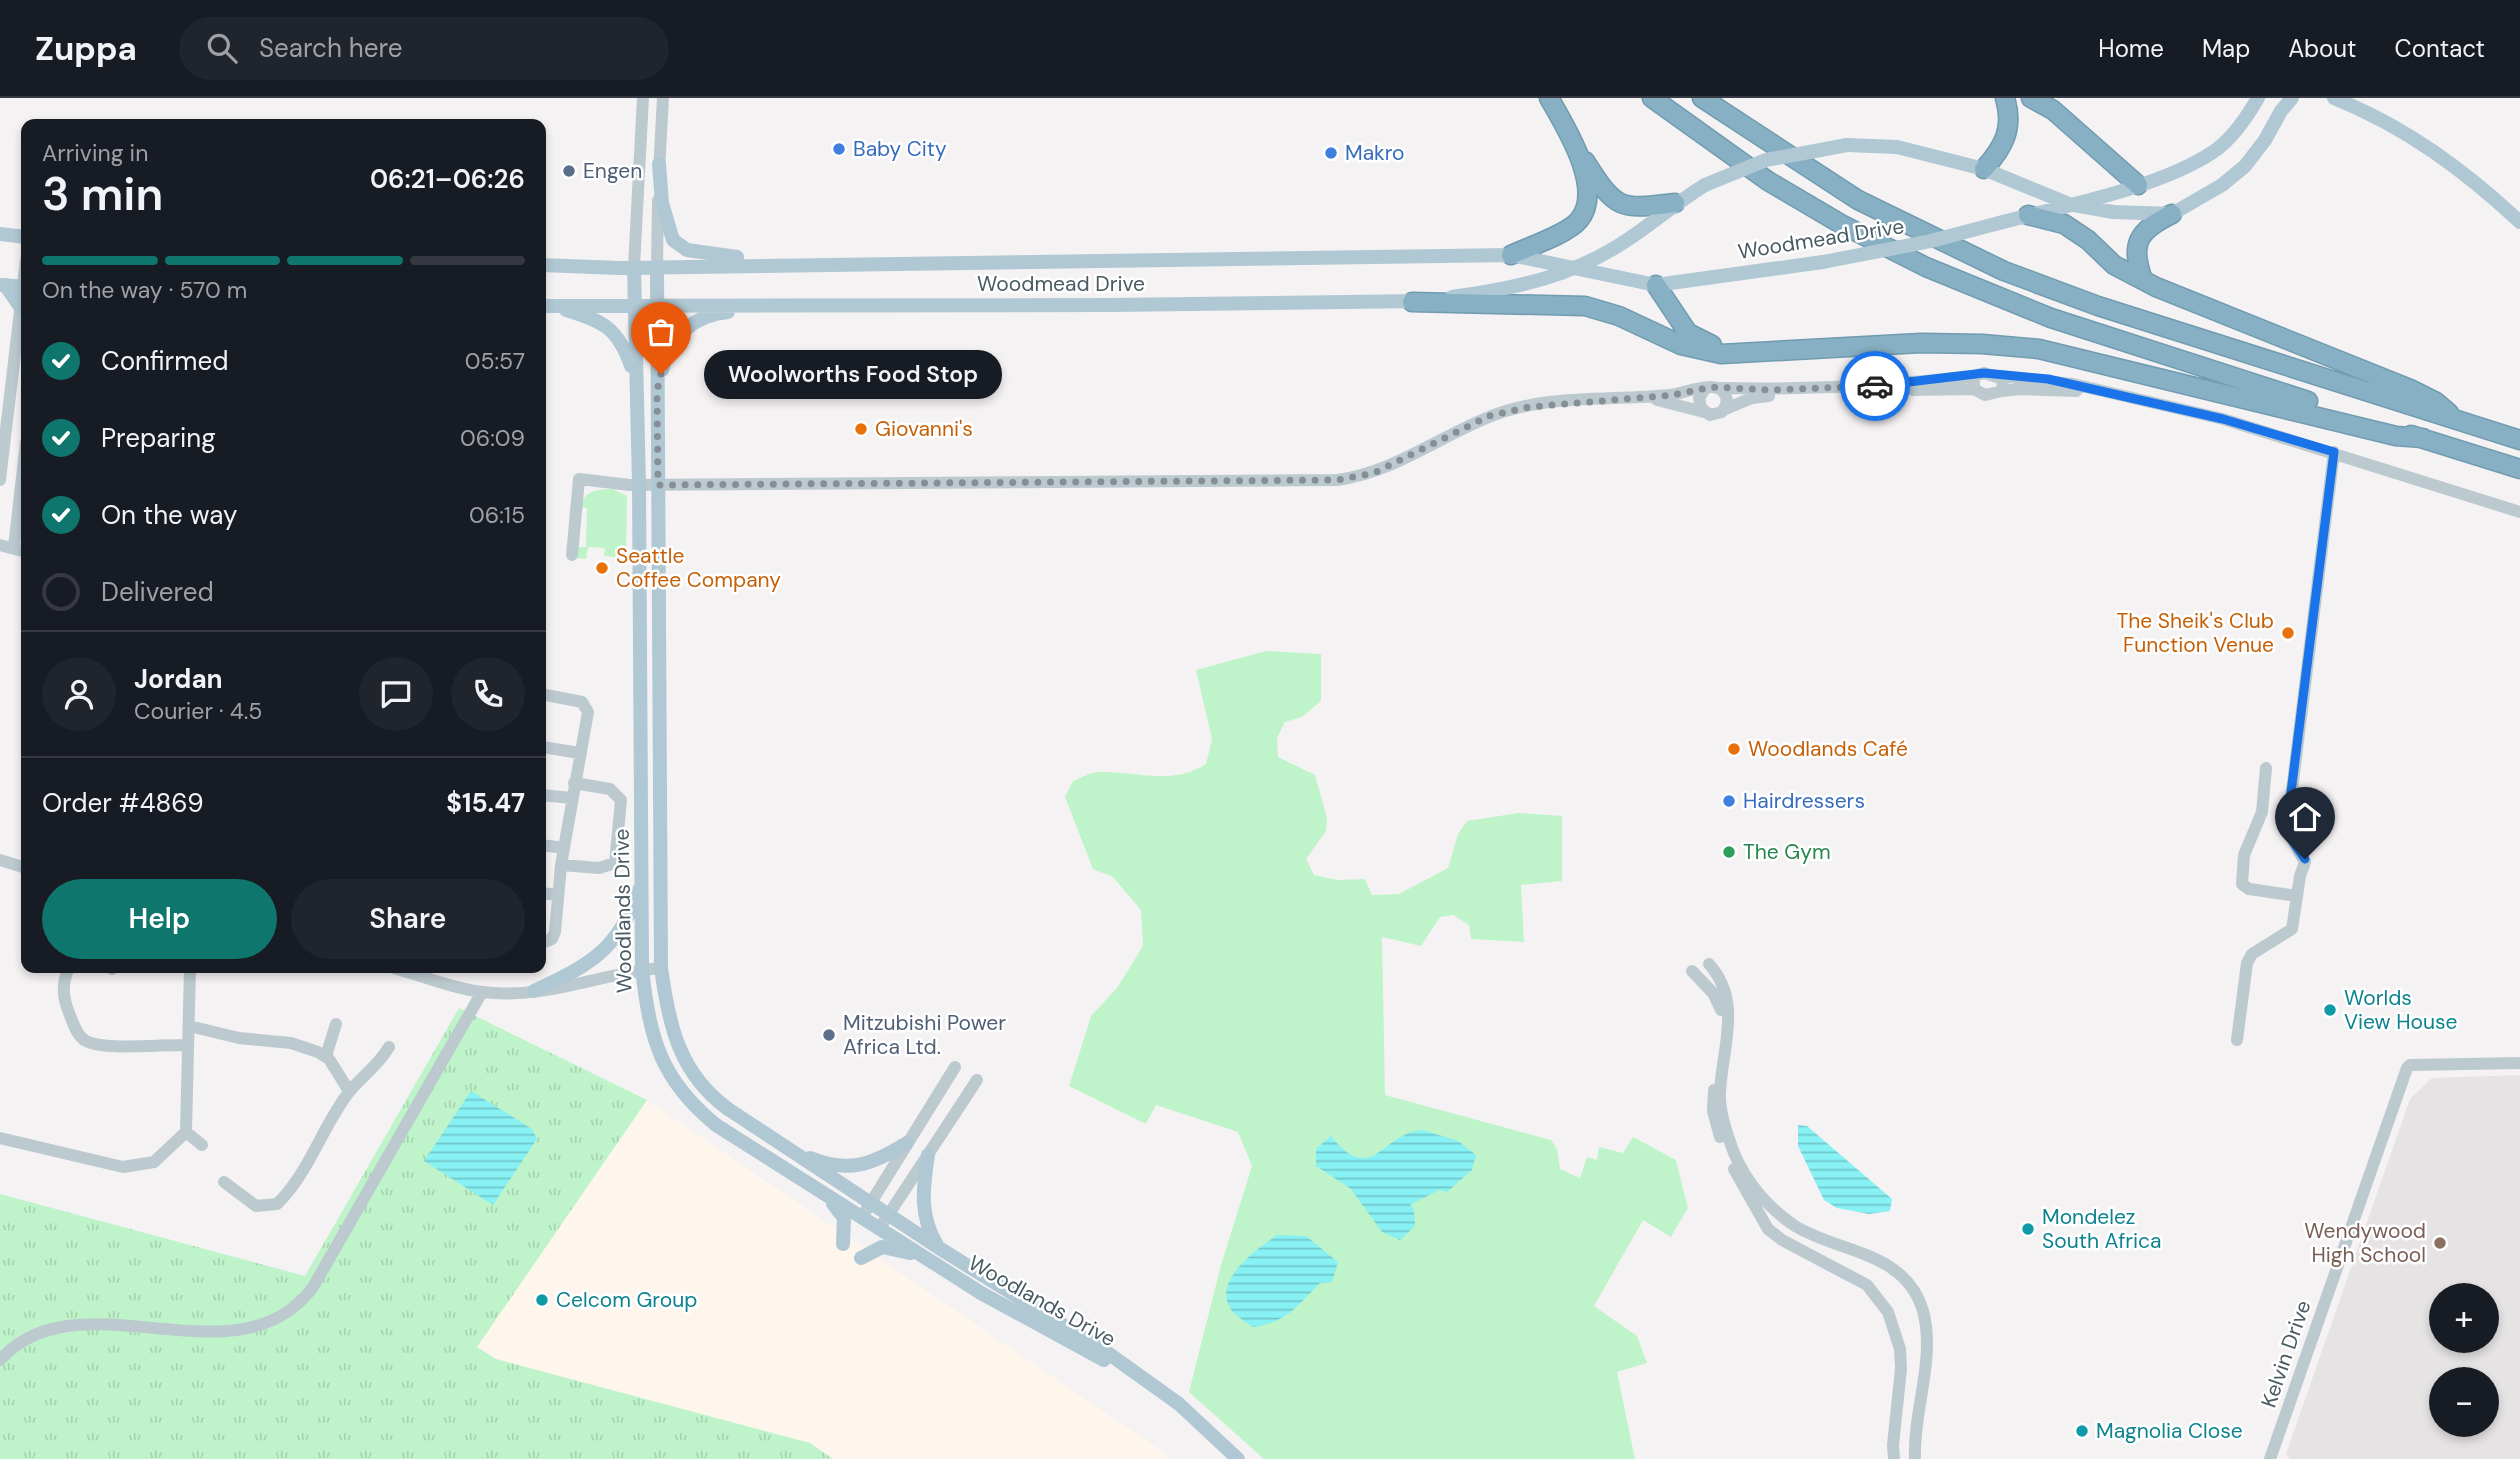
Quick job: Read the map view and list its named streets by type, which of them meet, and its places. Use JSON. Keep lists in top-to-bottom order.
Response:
{
  "streets": {
    "main road": ["Woodmead Drive", "Woodlands Drive"],
    "street": ["Kelvin Drive"]
  },
  "crossings": [
    ["Woodmead Drive", "Woodlands Drive"]
  ],
  "places": [
    "Baby City",
    "Makro",
    "Engen",
    "Woolworths Food Stop",
    "Giovanni's",
    "Seattle Coffee Company",
    "The Sheik's Club Function Venue",
    "Woodlands Café",
    "Hairdressers",
    "The Gym",
    "Worlds View House",
    "Mitzubishi Power Africa Ltd.",
    "Mondelez South Africa",
    "Wendywood High School",
    "Celcom Group",
    "Magnolia Close"
  ],
  "page": {
    "header": "Zuppa",
    "search": "Search here",
    "nav": [
      "Home",
      "Map",
      "About",
      "Contact"
    ],
    "heading": ["3 min", "Arriving in", "06:21–06:26"],
    "panel": [
      "Jordan",
      "Courier · 4.5",
      "Order #4869",
      "$15.47"
    ],
    "bar": "On the way · 570 m",
    "list": [
      ["Confirmed", "05:57"],
      ["Preparing", "06:09"],
      ["On the way", "06:15"],
      "Delivered"
    ],
    "bubble": "Woolworths Food Stop",
    "buttons": ["Help", "Share"],
    "map_buttons": ["+", "−"]
  }
}
